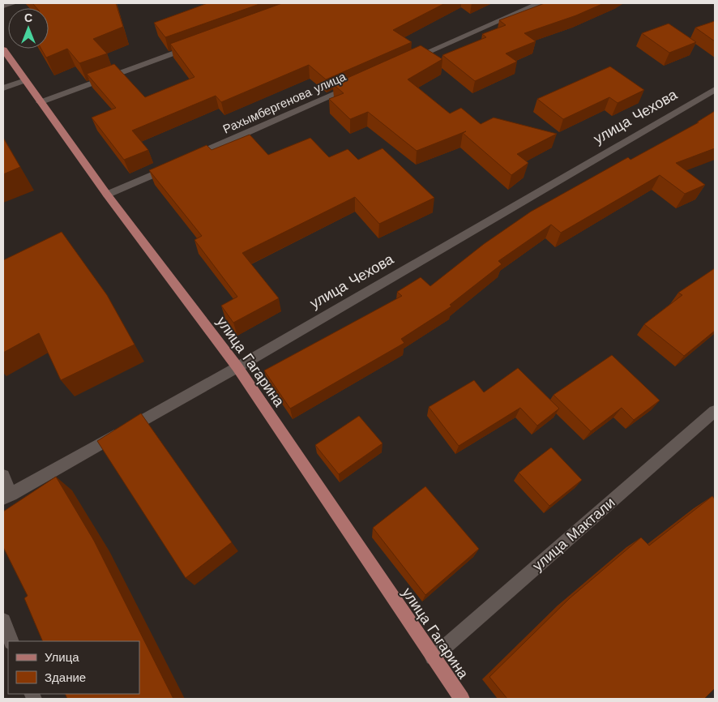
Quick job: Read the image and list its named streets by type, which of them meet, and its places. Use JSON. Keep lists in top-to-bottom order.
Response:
{
  "streets": {
    "main road": ["улица Гагарина"],
    "street": ["Рахымбергенова улица", "улица Чехова", "улица Мактали"]
  },
  "crossings": [
    ["улица Чехова", "улица Гагарина"],
    ["улица Гагарина", "улица Мактали"]
  ],
  "legend": ["Улица", "Здание"],
  "north": "top"
}
